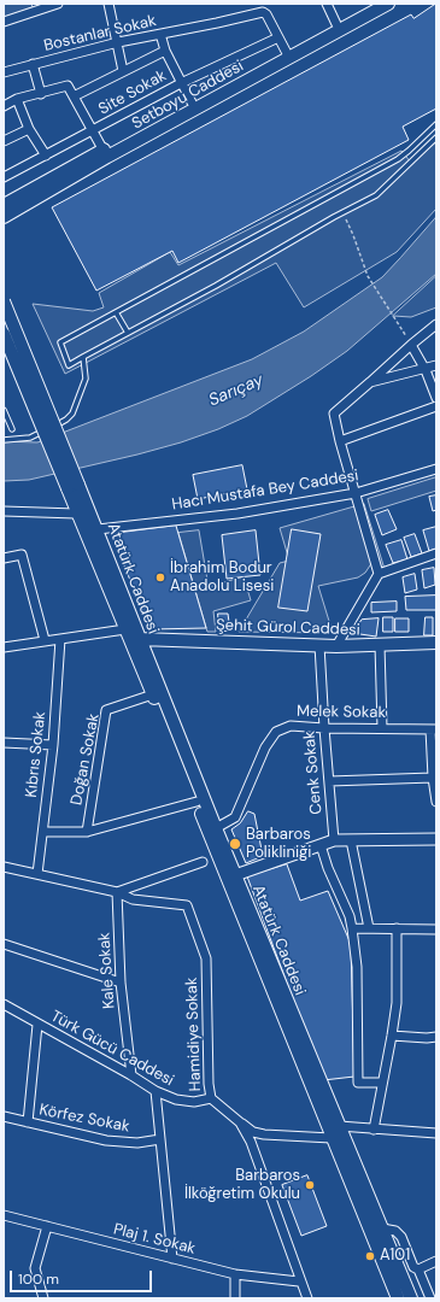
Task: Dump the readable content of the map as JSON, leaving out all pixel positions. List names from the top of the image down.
{
  "streets": {
    "main road": ["Setboyu Caddesi", "Atatürk Caddesi", "Şehit Gürol Caddesi"],
    "street": [
      "Bostanlar Sokak",
      "Site Sokak",
      "Hacı Mustafa Bey Caddesi",
      "Melek Sokak",
      "Kıbrıs Sokak",
      "Doğan Sokak",
      "Cenk Sokak",
      "Kale Sokak",
      "Hamidiye Sokak",
      "Türk Gücü Caddesi",
      "Körfez Sokak",
      "Plaj 1. Sokak"
    ]
  },
  "crossings": [
    ["Bostanlar Sokak", "Site Sokak"],
    ["Bostanlar Sokak", "Setboyu Caddesi"],
    ["Hacı Mustafa Bey Caddesi", "Atatürk Caddesi"],
    ["Atatürk Caddesi", "Şehit Gürol Caddesi"],
    ["Atatürk Caddesi", "Melek Sokak"],
    ["Atatürk Caddesi", "Doğan Sokak"],
    ["Şehit Gürol Caddesi", "Cenk Sokak"],
    ["Melek Sokak", "Cenk Sokak"],
    ["Kale Sokak", "Hamidiye Sokak"],
    ["Kale Sokak", "Türk Gücü Caddesi"],
    ["Hamidiye Sokak", "Türk Gücü Caddesi"],
    ["Hamidiye Sokak", "Plaj 1. Sokak"]
  ],
  "water": ["Sarıçay"],
  "places": [
    "İbrahim Bodur Anadolu Lisesi",
    "Barbaros Polikliniği",
    "Barbaros İlköğretim Okulu",
    "A101"
  ],
  "scale_bar": "100 m"
}
